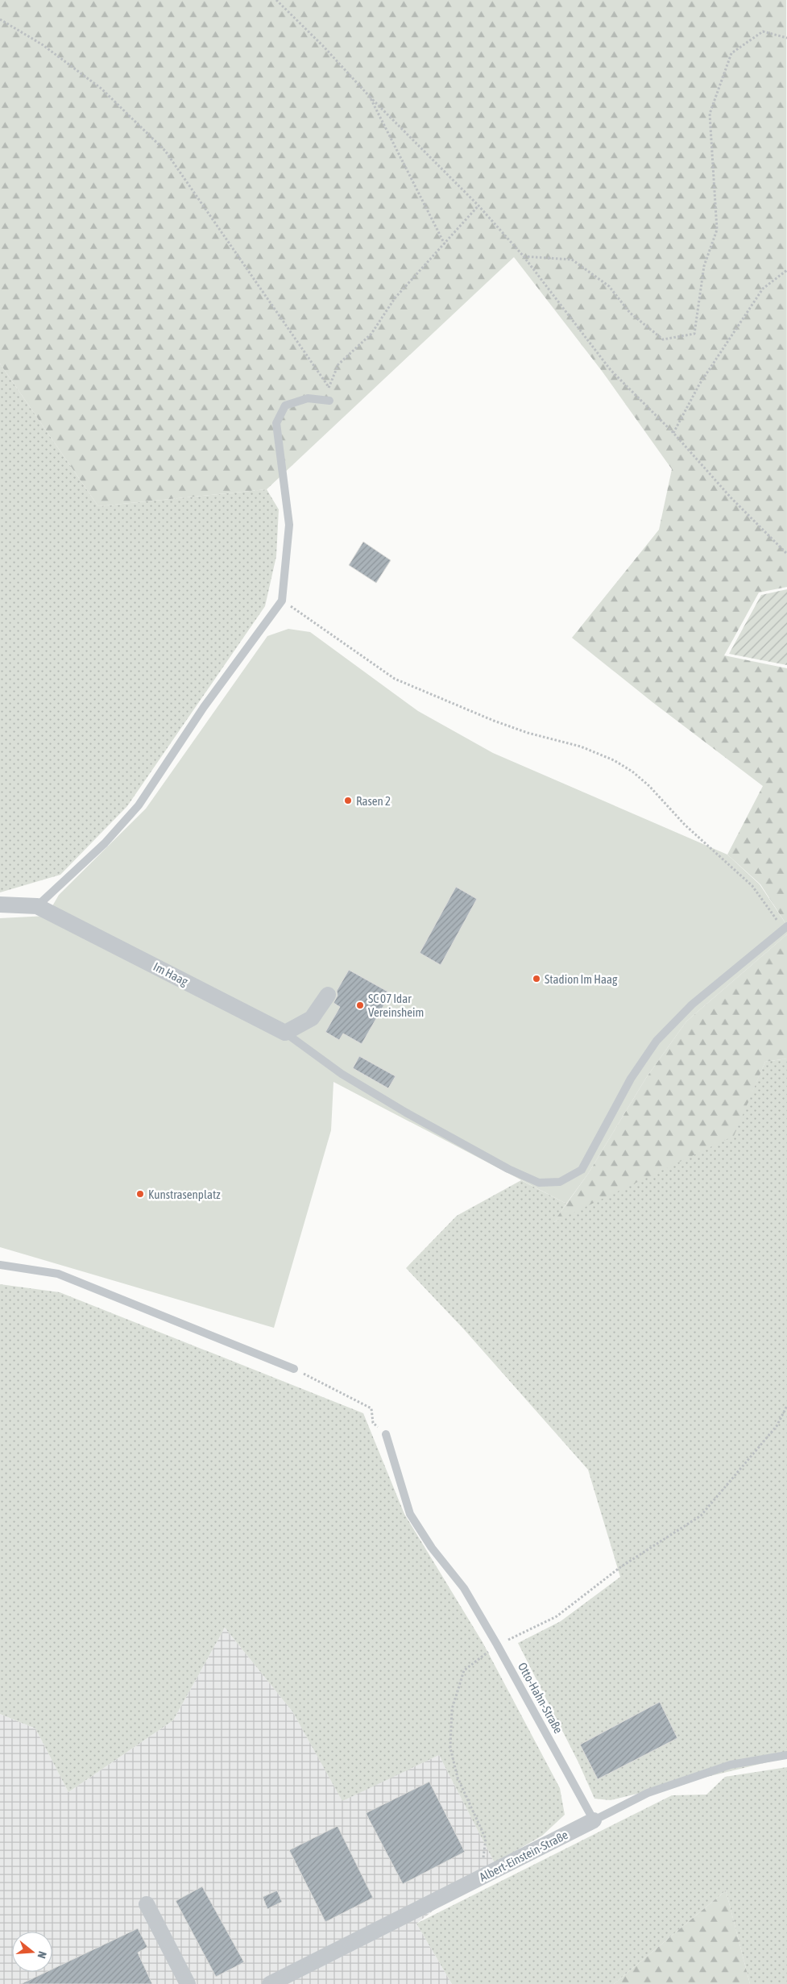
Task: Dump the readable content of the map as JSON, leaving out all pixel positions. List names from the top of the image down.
{
  "streets": {
    "street": ["Im Haag", "Albert-Einstein-Straße"],
    "lane": ["Otto-Hahn-Straße"]
  },
  "crossings": [
    ["Otto-Hahn-Straße", "Albert-Einstein-Straße"]
  ],
  "places": [
    "Rasen 2",
    "Stadion Im Haag",
    "SC 07 Idar Vereinsheim",
    "Kunstrasenplatz"
  ],
  "north": "right"
}
